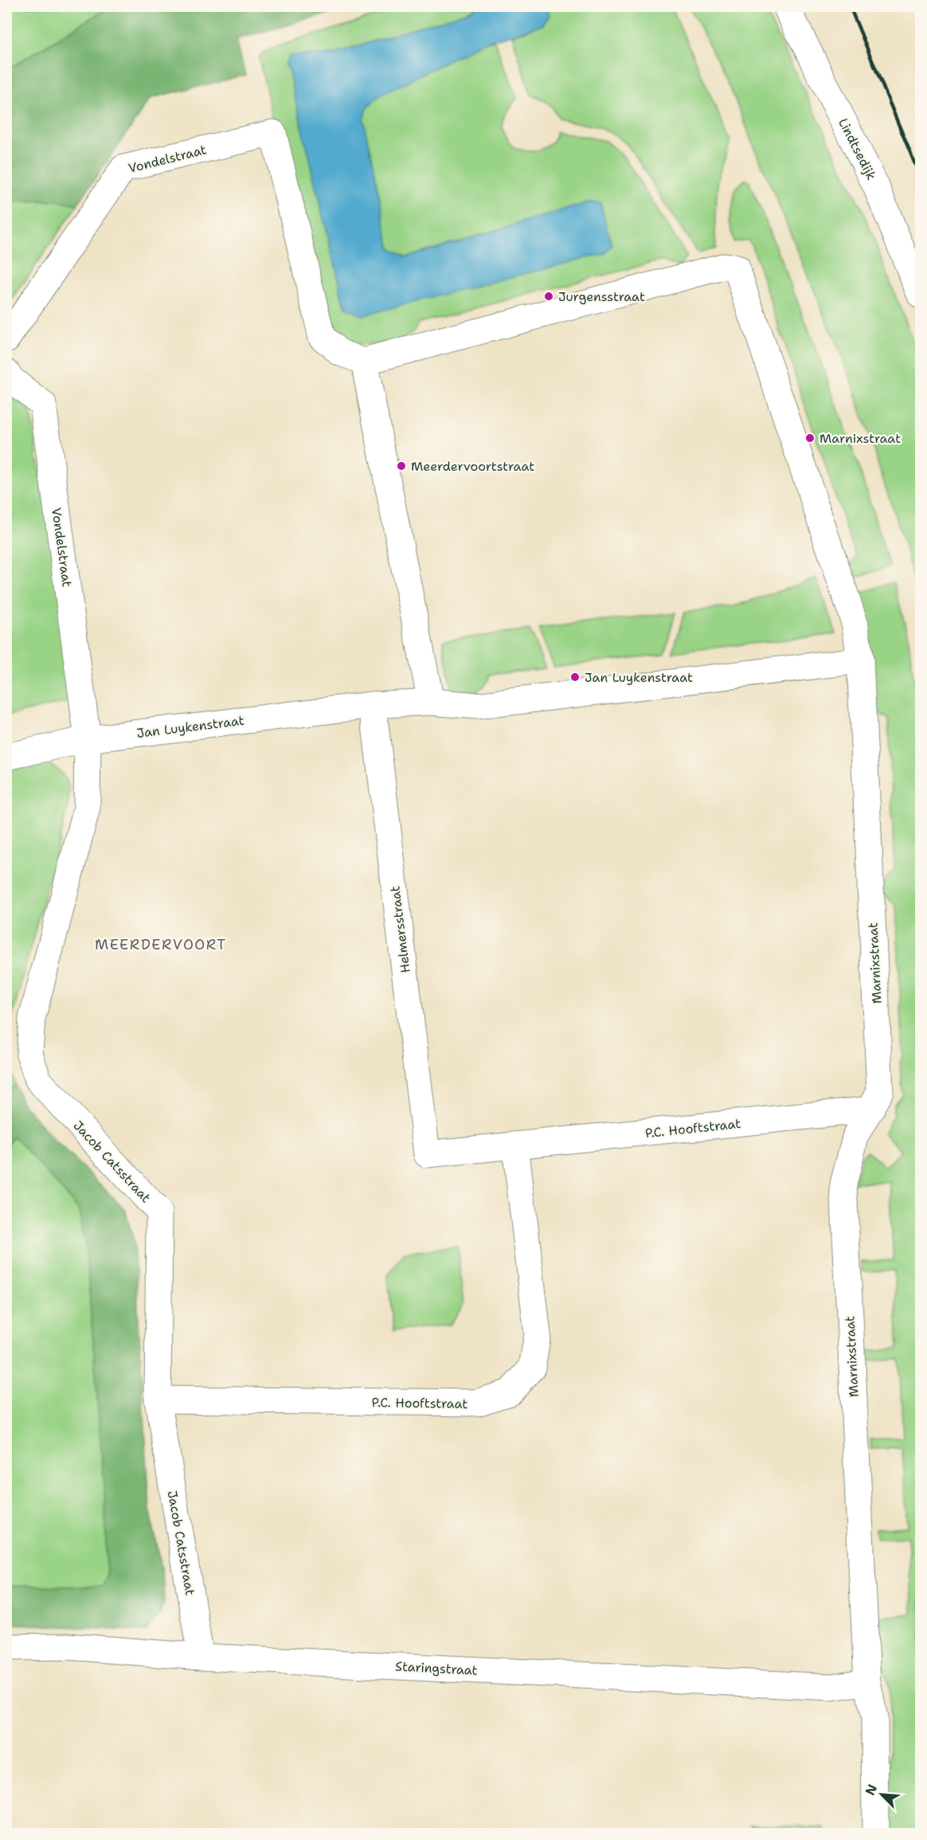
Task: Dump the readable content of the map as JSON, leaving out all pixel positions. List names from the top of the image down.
{
  "streets": {
    "street": [
      "Lindtsedijk",
      "Vondelstraat",
      "Jan Luykenstraat",
      "Helmersstraat",
      "Marnixstraat",
      "P.C. Hooftstraat",
      "Jacob Catsstraat",
      "Staringstraat"
    ]
  },
  "crossings": [
    ["Vondelstraat", "Jan Luykenstraat"],
    ["Vondelstraat", "Marnixstraat"],
    ["Vondelstraat", "Jacob Catsstraat"],
    ["Jan Luykenstraat", "Helmersstraat"],
    ["Jan Luykenstraat", "Marnixstraat"],
    ["Jan Luykenstraat", "Jacob Catsstraat"],
    ["Helmersstraat", "P.C. Hooftstraat"],
    ["Marnixstraat", "P.C. Hooftstraat"],
    ["Marnixstraat", "Staringstraat"],
    ["P.C. Hooftstraat", "Jacob Catsstraat"],
    ["Jacob Catsstraat", "Staringstraat"]
  ],
  "districts": ["MEERDERVOORT"],
  "places": [
    "Jurgensstraat",
    "Marnixstraat",
    "Meerdervoortstraat",
    "Jan Luykenstraat"
  ],
  "north": "top left"
}
